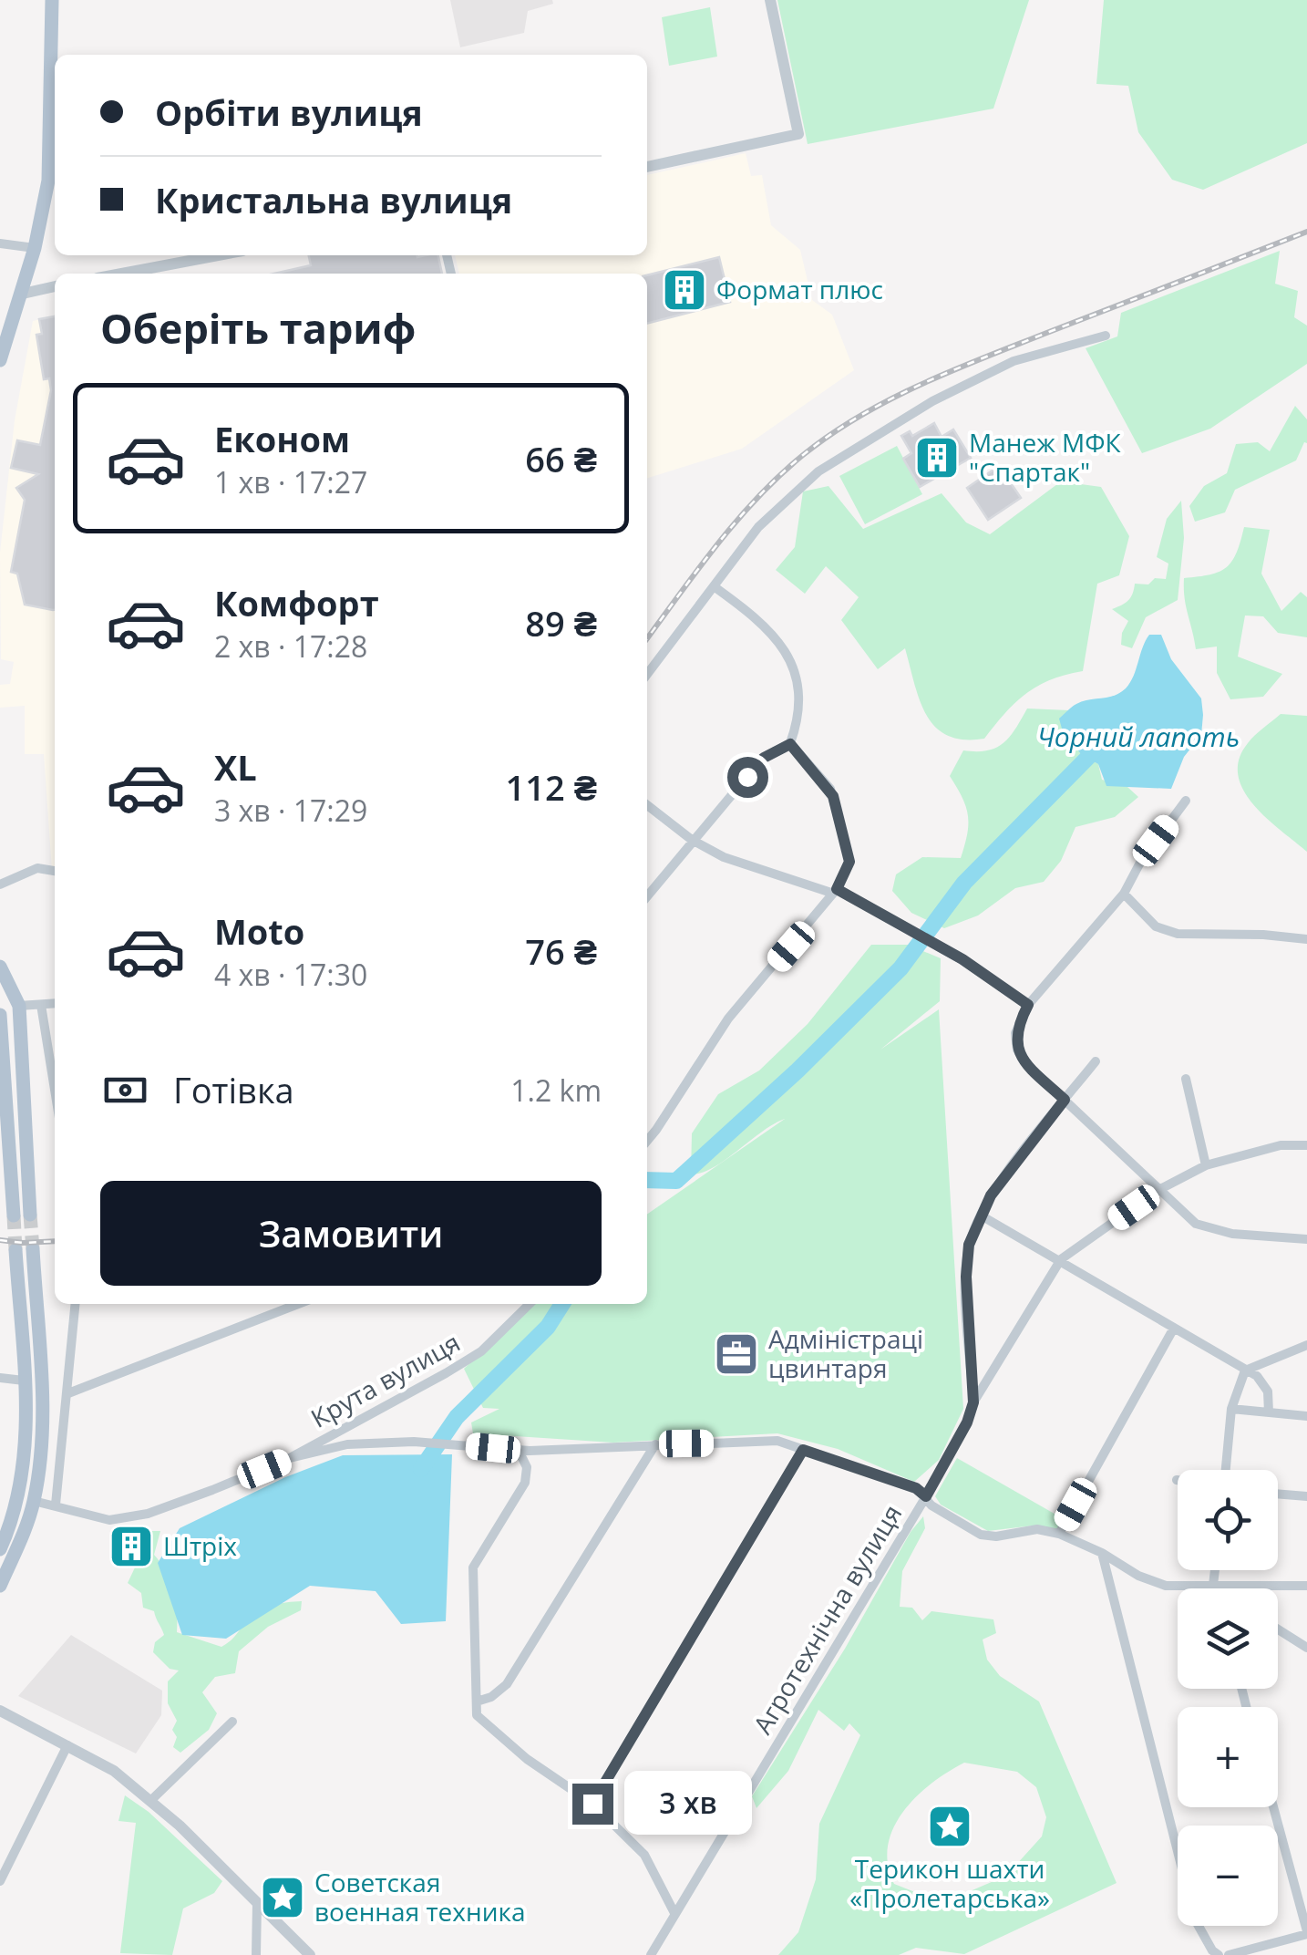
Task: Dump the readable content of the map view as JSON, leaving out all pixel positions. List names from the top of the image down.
{
  "streets": {
    "street": ["Крута вулиця", "Агротехнічна вулиця"]
  },
  "water": ["Чорний лапоть"],
  "places": {
    "building": ["Формат плюс", "Манеж МФК \"Спартак\"", "Штріх"],
    "office": ["Адміністраці цвинтаря"],
    "place": ["Терикон шахти «Пролетарська»", "Советская военная техника"]
  },
  "page": {
    "banner": ["Орбіти вулиця", "Кристальна вулиця"],
    "heading": "Оберіть тариф",
    "list": [
      {
        "name": "Економ",
        "note": "1 хв · 17:27",
        "value": "66 ₴"
      },
      {
        "name": "Комфорт",
        "note": "2 хв · 17:28",
        "value": "89 ₴"
      },
      {
        "name": "XL",
        "note": "3 хв · 17:29",
        "value": "112 ₴"
      },
      {
        "name": "Moto",
        "note": "4 хв · 17:30",
        "value": "76 ₴"
      }
    ],
    "pay": ["Готівка", "1.2 km"],
    "buttons": "Замовити",
    "map_buttons": ["+", "−"],
    "bubble": "3 хв"
  }
}
